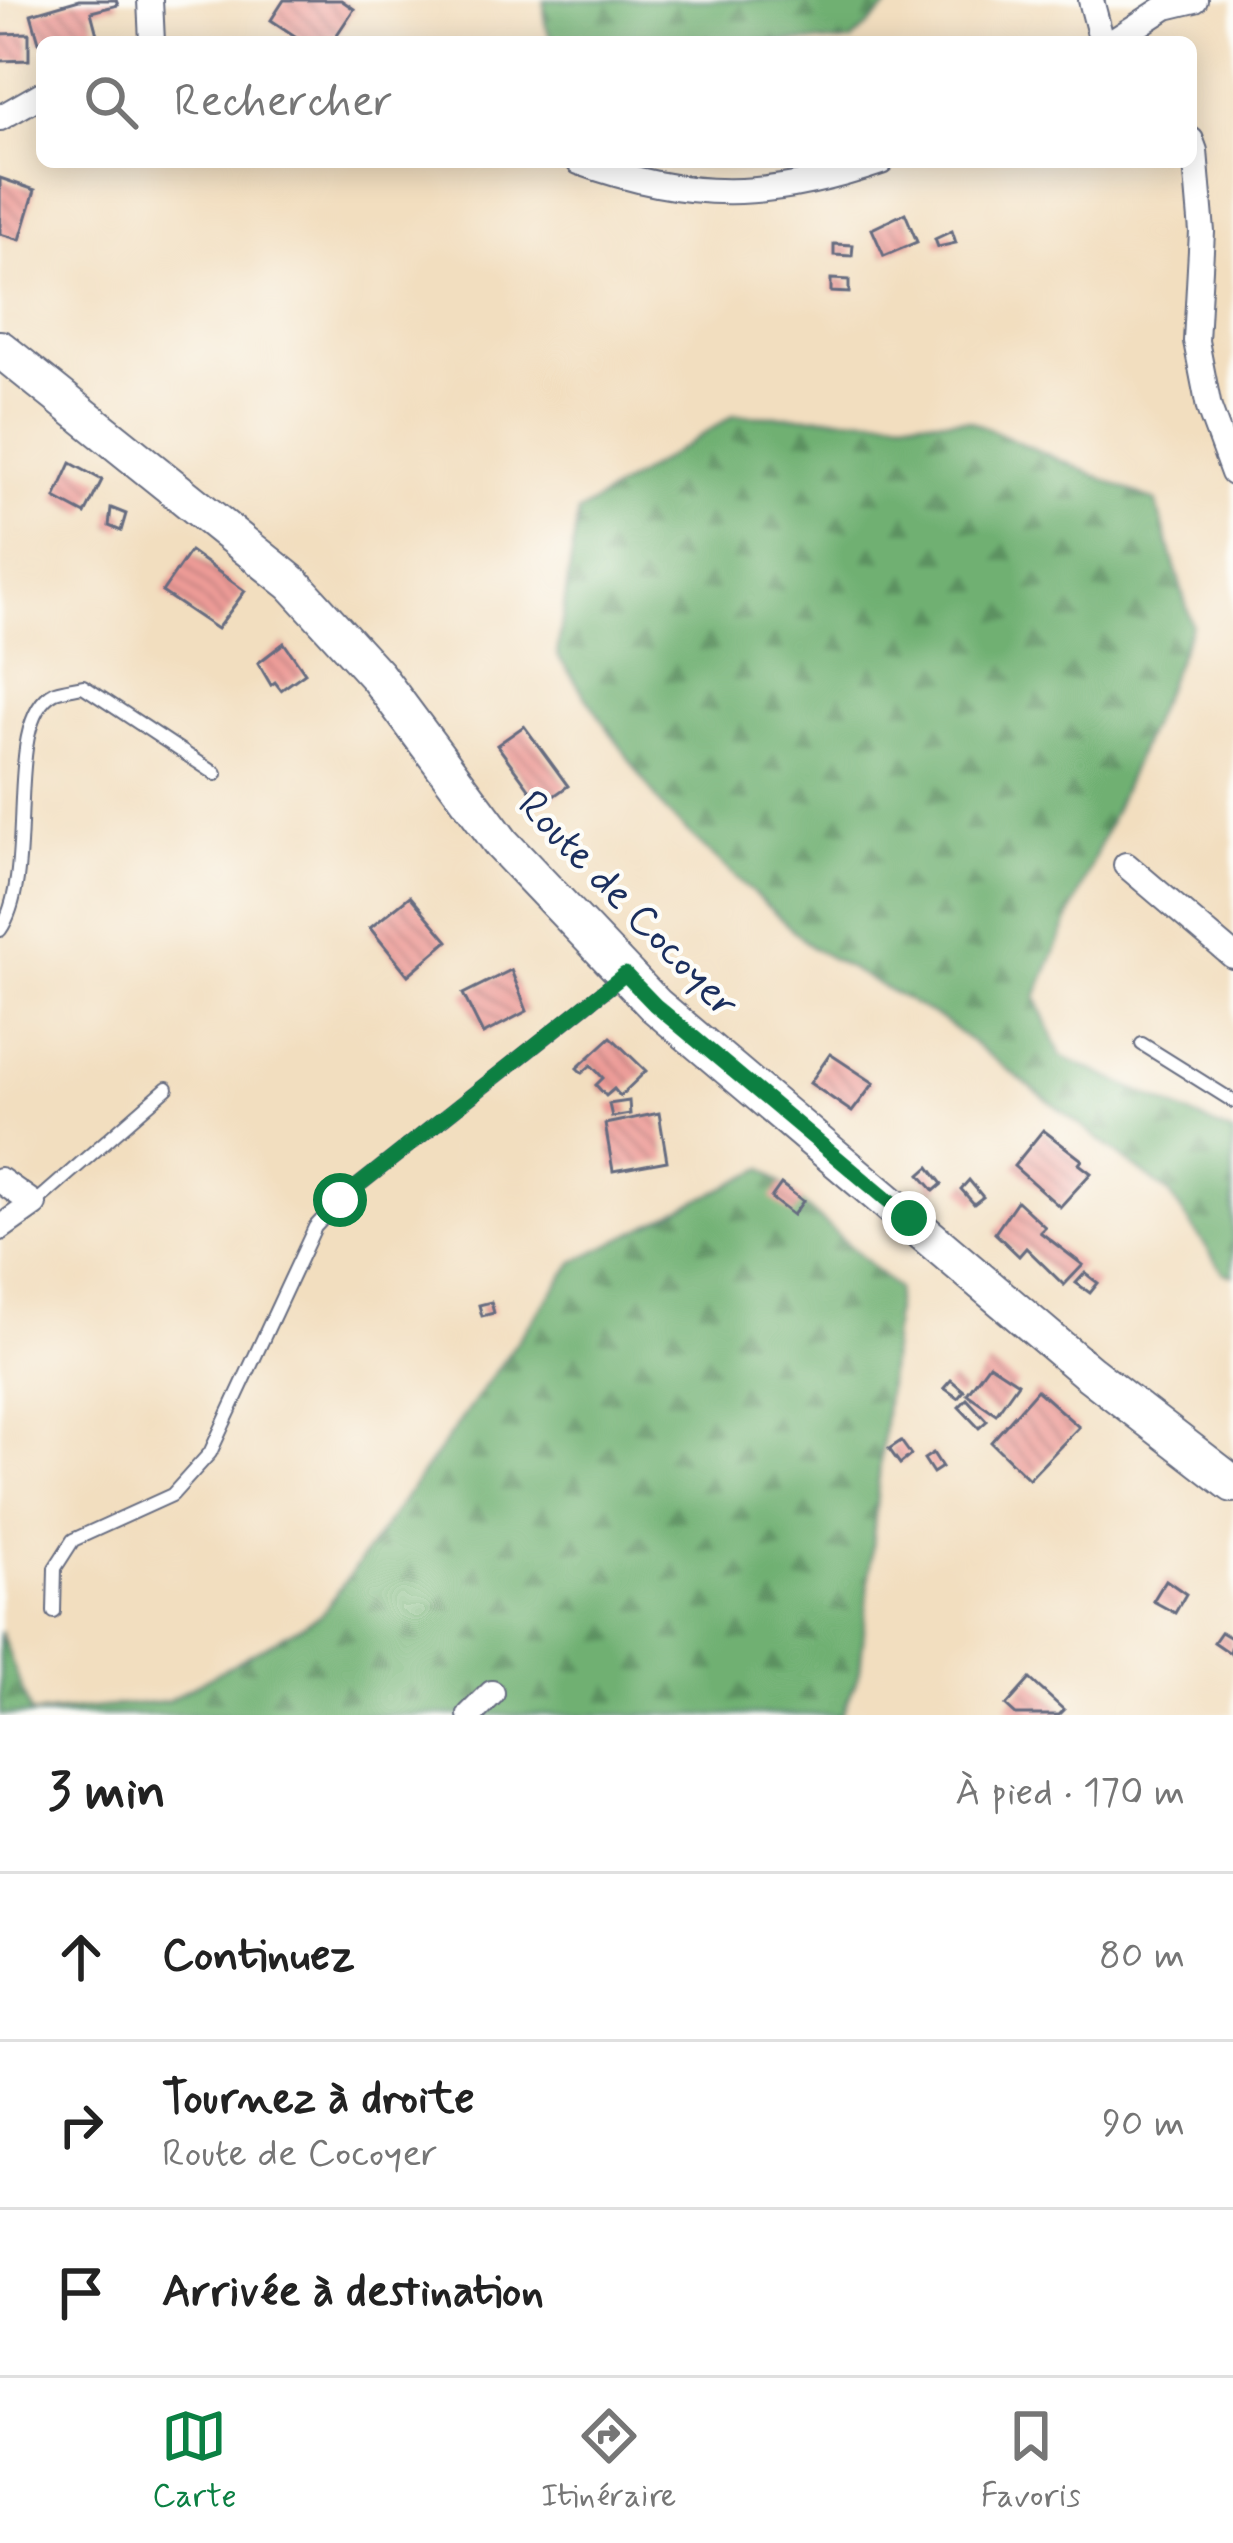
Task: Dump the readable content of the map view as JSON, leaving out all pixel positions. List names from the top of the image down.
{
  "streets": {
    "main road": ["Route de Cocoyer"]
  },
  "page": {
    "search": "Rechercher",
    "heading": ["3 min", "À pied · 170 m"],
    "list": [
      ["Continuez", "80 m"],
      ["Tournez à droite", "Route de Cocoyer", "90 m"],
      "Arrivée à destination"
    ],
    "nav": ["Carte", "Itinéraire", "Favoris"]
  }
}
